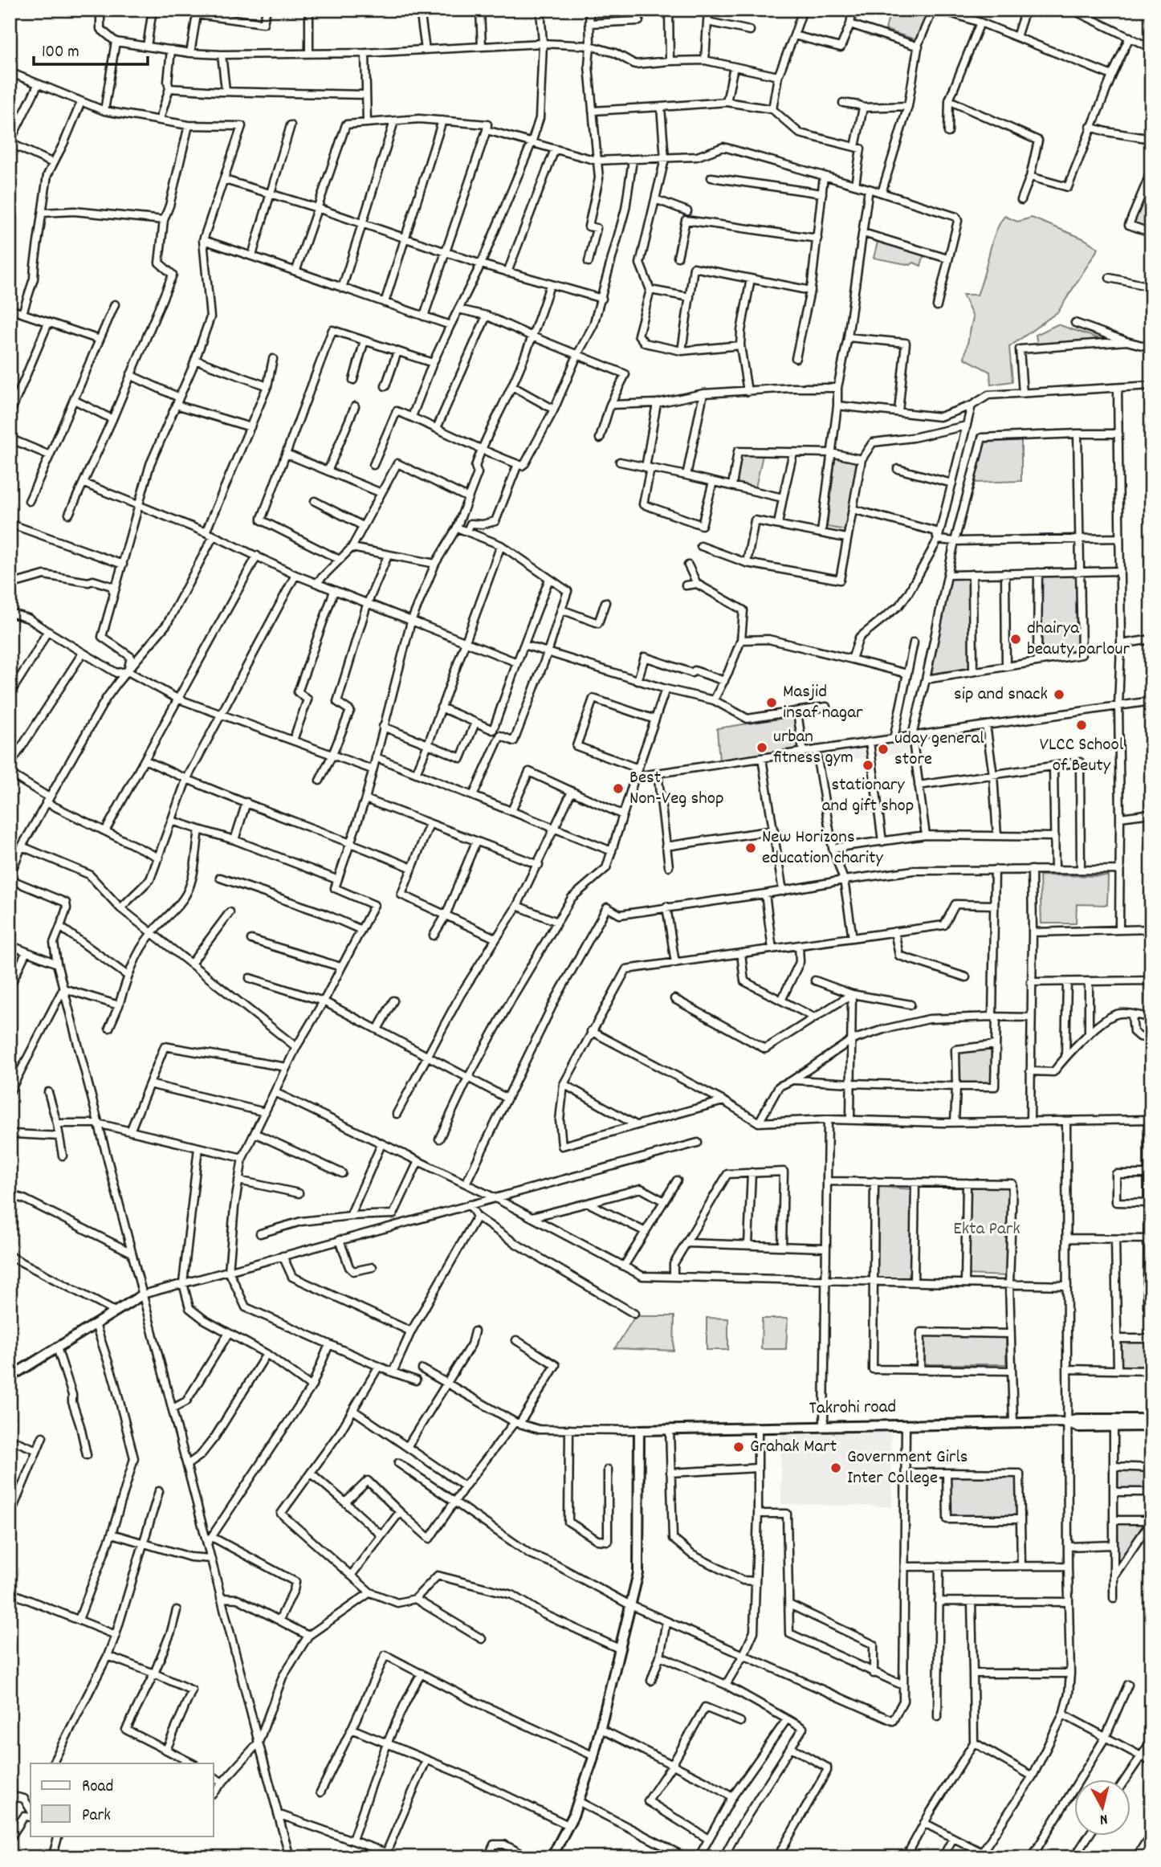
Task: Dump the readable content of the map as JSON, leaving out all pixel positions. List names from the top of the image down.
{
  "streets": {
    "street": ["Takrohi road"]
  },
  "parks": ["Ekta Park"],
  "places": [
    "dhairya beauty parlour",
    "sip and snack",
    "Masjid insaf nagar",
    "VLCC School of Beuty",
    "urban fitness gym",
    "uday general store",
    "stationary and gift shop",
    "Best Non-Veg shop",
    "New Horizons education charity",
    "Grahak Mart",
    "Government Girls Inter College"
  ],
  "legend": ["Road", "Park"],
  "scale_bar": "100 m",
  "north": "bottom"
}
